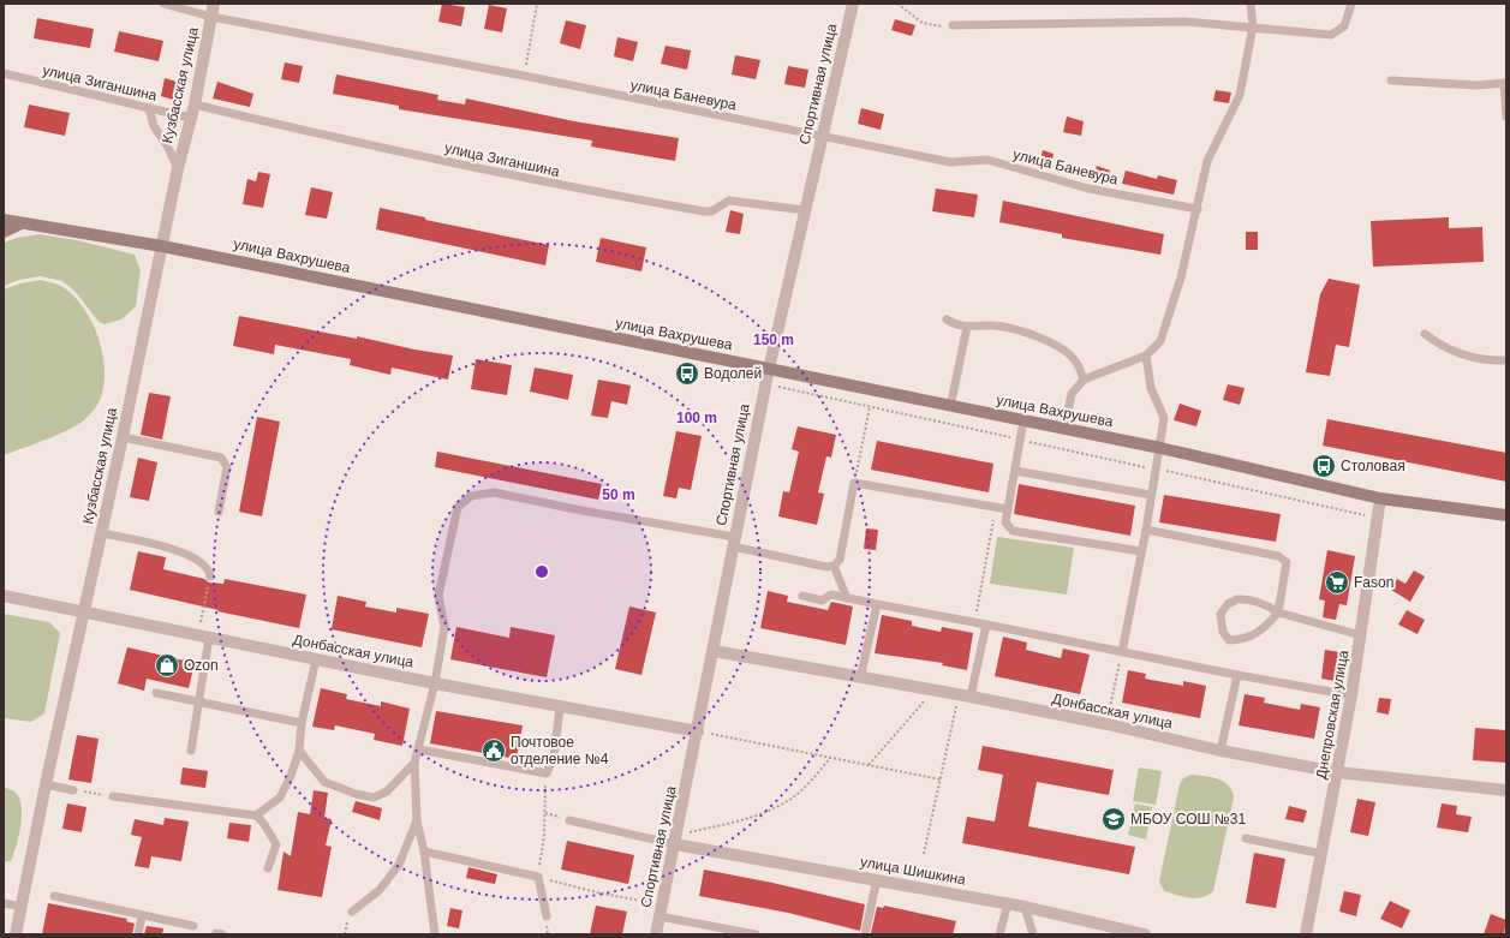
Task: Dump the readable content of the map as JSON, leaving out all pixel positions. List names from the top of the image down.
{
  "streets": {
    "main road": ["улица Вахрушева"],
    "street": [
      "Спортивная улица",
      "Кузбасская улица",
      "Донбасская улица",
      "Днепровская улица",
      "улица Шишкина"
    ],
    "lane": ["улица Зиганшина", "улица Баневура"]
  },
  "crossings": [
    ["улица Зиганшина", "Спортивная улица"],
    ["улица Зиганшина", "Кузбасская улица"],
    ["Спортивная улица", "улица Баневура"],
    ["Спортивная улица", "улица Вахрушева"],
    ["Спортивная улица", "Донбасская улица"],
    ["Спортивная улица", "улица Шишкина"],
    ["Кузбасская улица", "улица Баневура"],
    ["Кузбасская улица", "улица Вахрушева"],
    ["Кузбасская улица", "Донбасская улица"],
    ["улица Вахрушева", "Днепровская улица"],
    ["Донбасская улица", "Днепровская улица"]
  ],
  "places": {
    "bus stop": ["Водолей", "Столовая"],
    "supermarket": ["Fason"],
    "shop": ["Ozon"],
    "public building": ["Почтовое отделение №4"],
    "school or university": ["МБОУ СОШ №31"]
  },
  "rings": ["150 m", "100 m", "50 m"]
}
